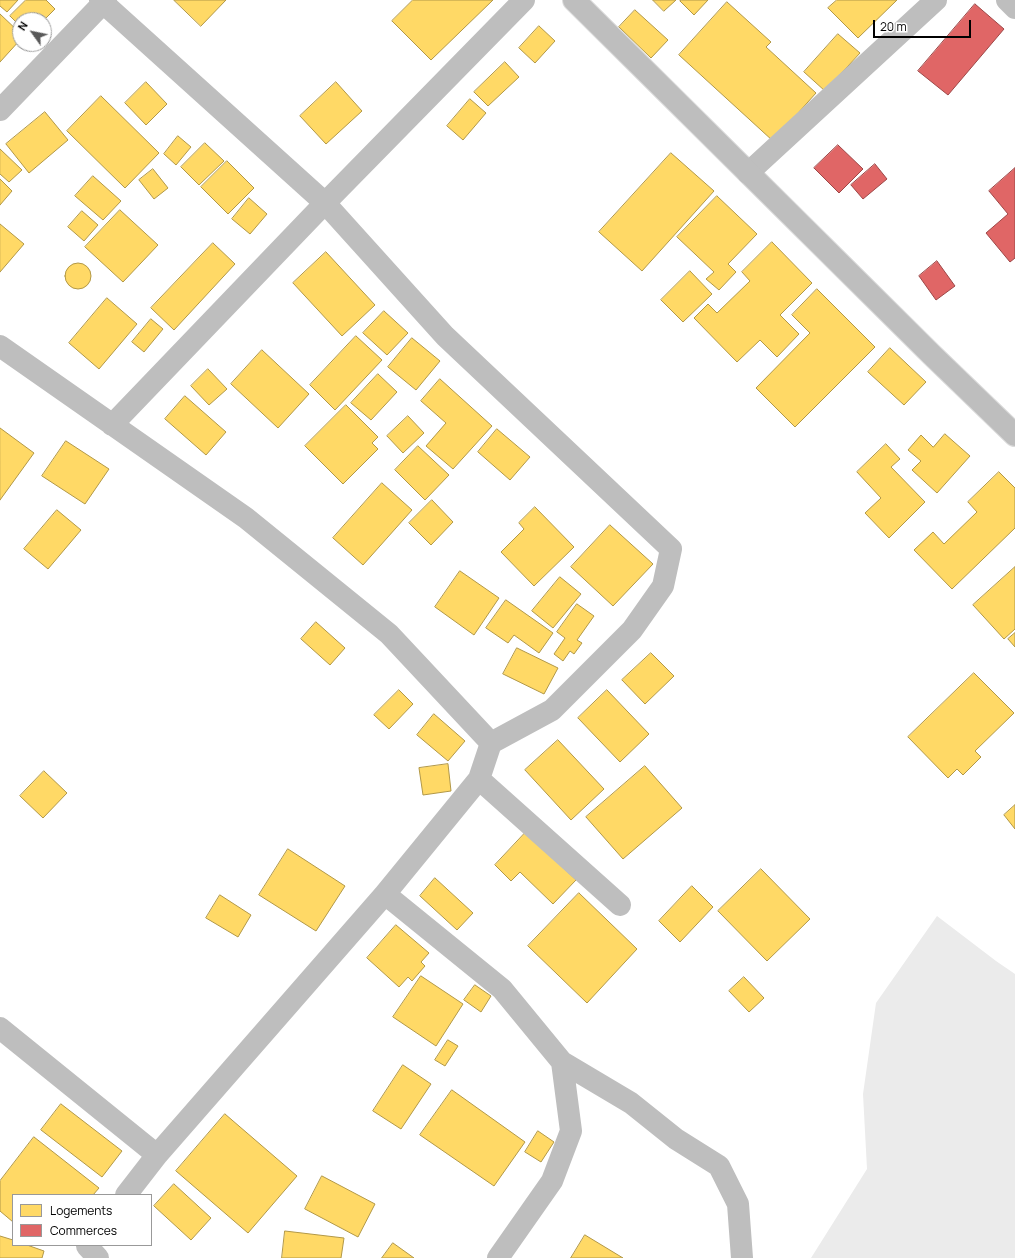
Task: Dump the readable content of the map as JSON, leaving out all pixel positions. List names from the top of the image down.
{
  "legend": ["Logements", "Commerces"],
  "scale_bar": "20 m",
  "north": "top left"
}
